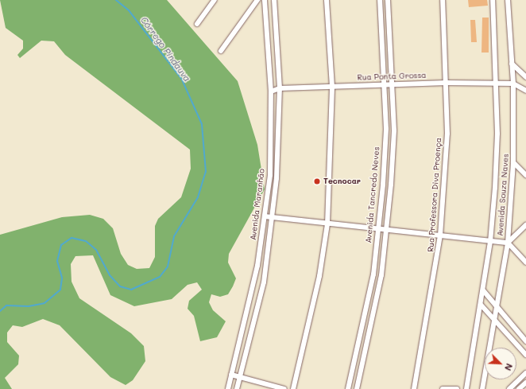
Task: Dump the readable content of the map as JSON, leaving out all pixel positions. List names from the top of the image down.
{
  "streets": {
    "street": [
      "Rua Ponta Grossa",
      "Avenida Tancredo Neves",
      "Rua Professora Diva Proença",
      "Avenida Souza Naves",
      "Avenida Maranhão"
    ]
  },
  "crossings": [
    ["Rua Ponta Grossa", "Avenida Tancredo Neves"],
    ["Rua Ponta Grossa", "Rua Professora Diva Proença"],
    ["Rua Ponta Grossa", "Avenida Souza Naves"],
    ["Rua Ponta Grossa", "Avenida Maranhão"]
  ],
  "water": ["Córrego Pindauva"],
  "places": ["Tecnocar"],
  "north": "bottom right"
}
